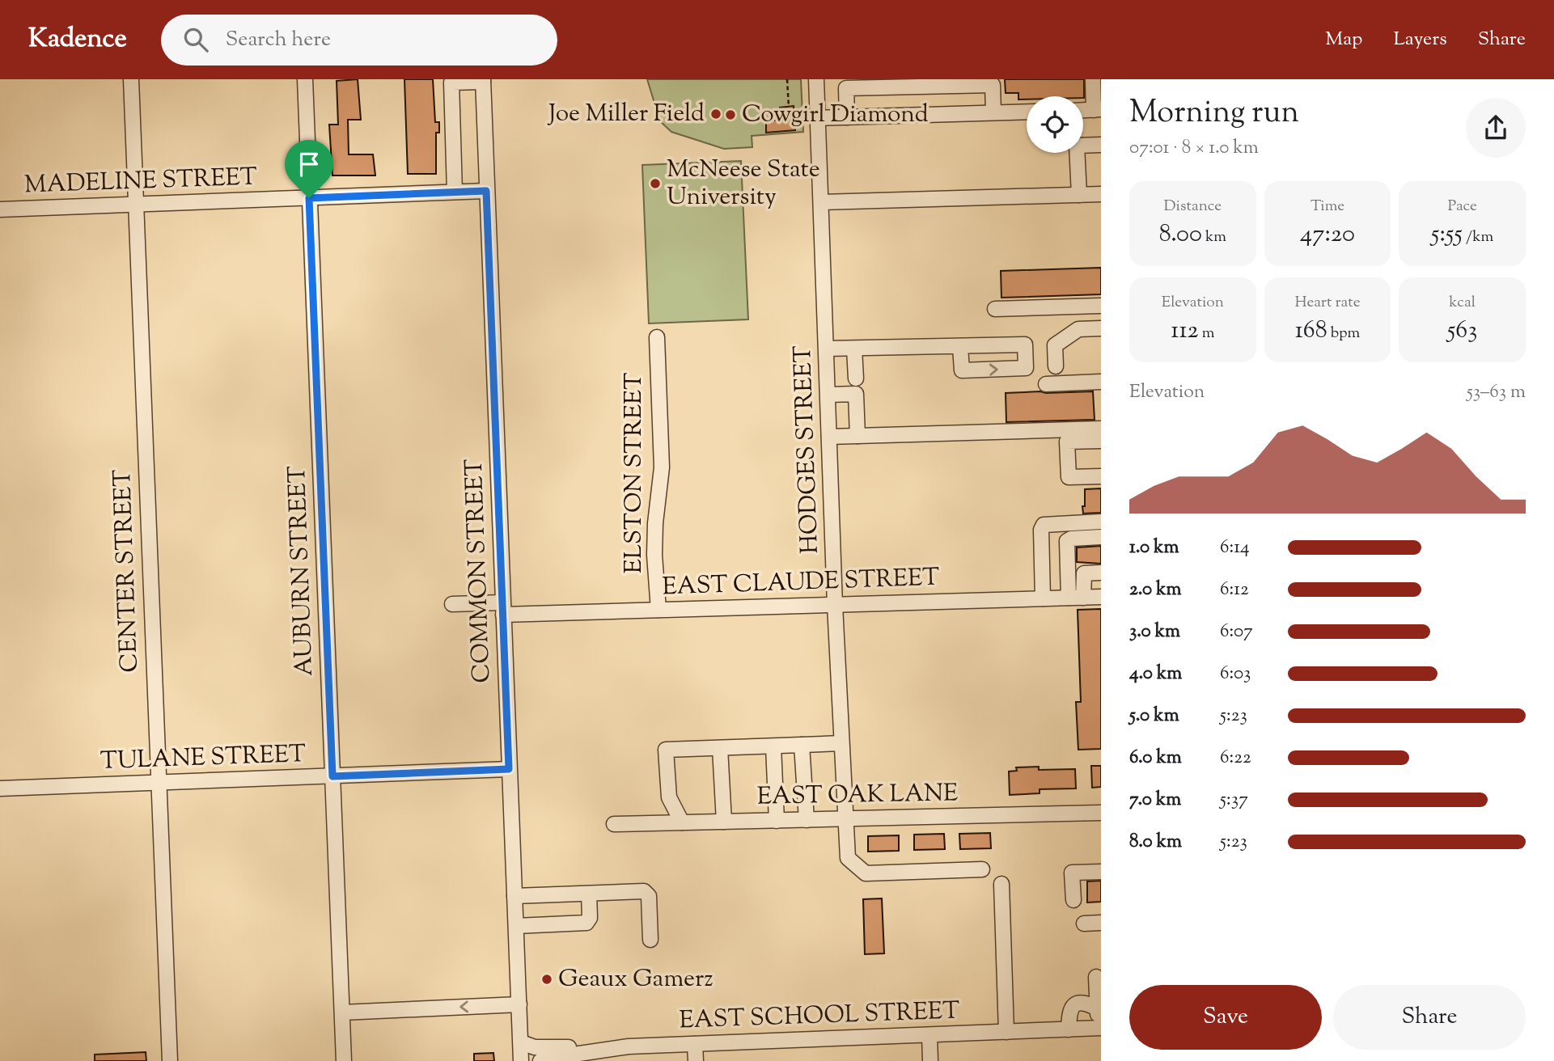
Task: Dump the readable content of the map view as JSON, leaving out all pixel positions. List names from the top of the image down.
{
  "streets": {
    "street": [
      "MADELINE STREET",
      "HODGES STREET",
      "ELSTON STREET",
      "CENTER STREET",
      "AUBURN STREET",
      "COMMON STREET",
      "EAST CLAUDE STREET",
      "TULANE STREET",
      "EAST OAK LANE",
      "EAST SCHOOL STREET"
    ]
  },
  "crossings": [
    ["MADELINE STREET", "CENTER STREET"],
    ["MADELINE STREET", "AUBURN STREET"],
    ["MADELINE STREET", "COMMON STREET"],
    ["HODGES STREET", "EAST CLAUDE STREET"],
    ["HODGES STREET", "EAST OAK LANE"],
    ["ELSTON STREET", "EAST CLAUDE STREET"],
    ["CENTER STREET", "TULANE STREET"],
    ["AUBURN STREET", "TULANE STREET"],
    ["COMMON STREET", "EAST CLAUDE STREET"],
    ["COMMON STREET", "TULANE STREET"]
  ],
  "places": [
    "Joe Miller Field",
    "Cowgirl Diamond",
    "McNeese State University",
    "Geaux Gamerz"
  ],
  "page": {
    "header": "Kadence",
    "search": "Search here",
    "nav": ["Map", "Layers", "Share"],
    "heading": ["Morning run", "07:01 · 8 × 1.0 km"],
    "stats": [
      ["Distance", "8.00 km"],
      ["Time", "47:20"],
      ["Pace", "5:55 /km"],
      ["Elevation", "112 m"],
      ["Heart rate", "168 bpm"],
      ["kcal", "563"]
    ],
    "chart": ["Elevation", "53–63 m"],
    "list": [
      {
        "name": "1.0 km",
        "note": "6:14"
      },
      {
        "name": "2.0 km",
        "note": "6:12"
      },
      {
        "name": "3.0 km",
        "note": "6:07"
      },
      {
        "name": "4.0 km",
        "note": "6:03"
      },
      {
        "name": "5.0 km",
        "note": "5:23"
      },
      {
        "name": "6.0 km",
        "note": "6:22"
      },
      {
        "name": "7.0 km",
        "note": "5:37"
      },
      {
        "name": "8.0 km",
        "note": "5:23"
      }
    ],
    "buttons": ["Save", "Share"]
  }
}
